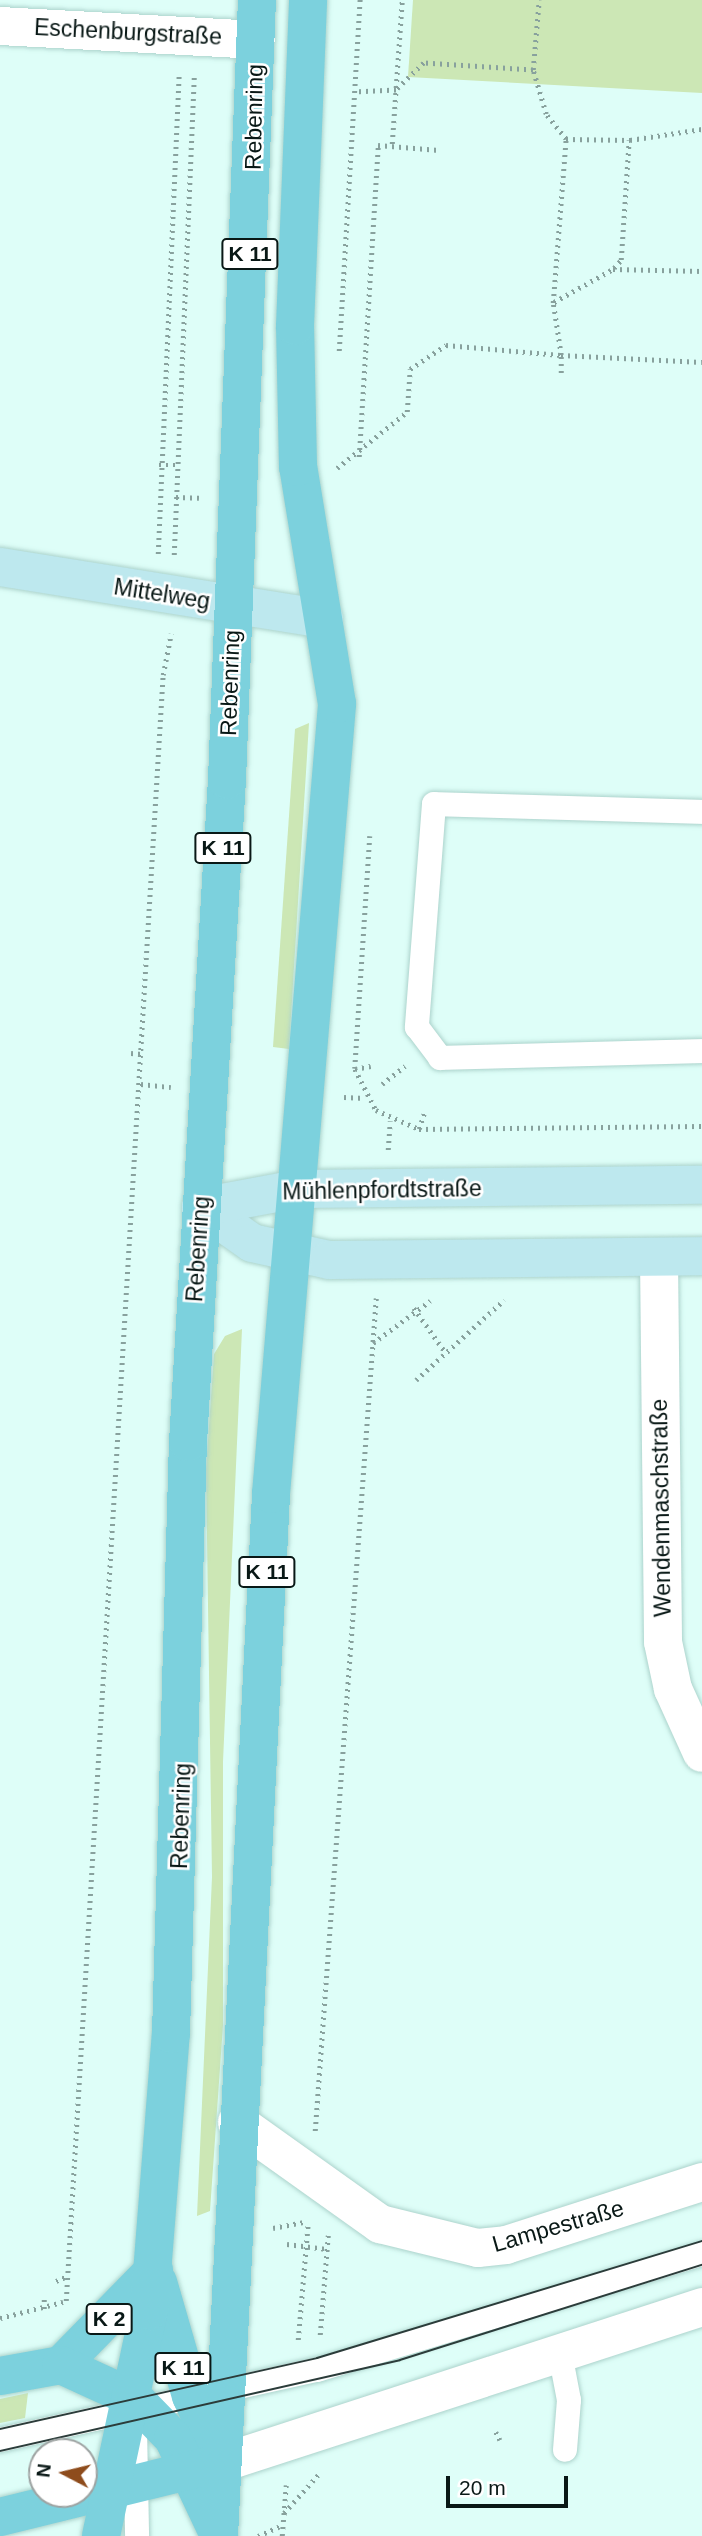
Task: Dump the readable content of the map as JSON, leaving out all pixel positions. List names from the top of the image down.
{
  "streets": {
    "main road": [
      "Rebenring",
      "K 11",
      "Mittelweg",
      "Mühlenpfordtstraße",
      "K 2"
    ],
    "street": ["Eschenburgstraße", "Wendenmaschstraße", "Lampestraße"]
  },
  "crossings": [
    ["Eschenburgstraße", "Rebenring"],
    ["Rebenring", "K 11"],
    ["Rebenring", "Mittelweg"],
    ["Rebenring", "Mühlenpfordtstraße"],
    ["Rebenring", "Lampestraße"],
    ["Rebenring", "K 2"],
    ["K 11", "K 2"]
  ],
  "scale_bar": "20 m",
  "north": "left"
}
